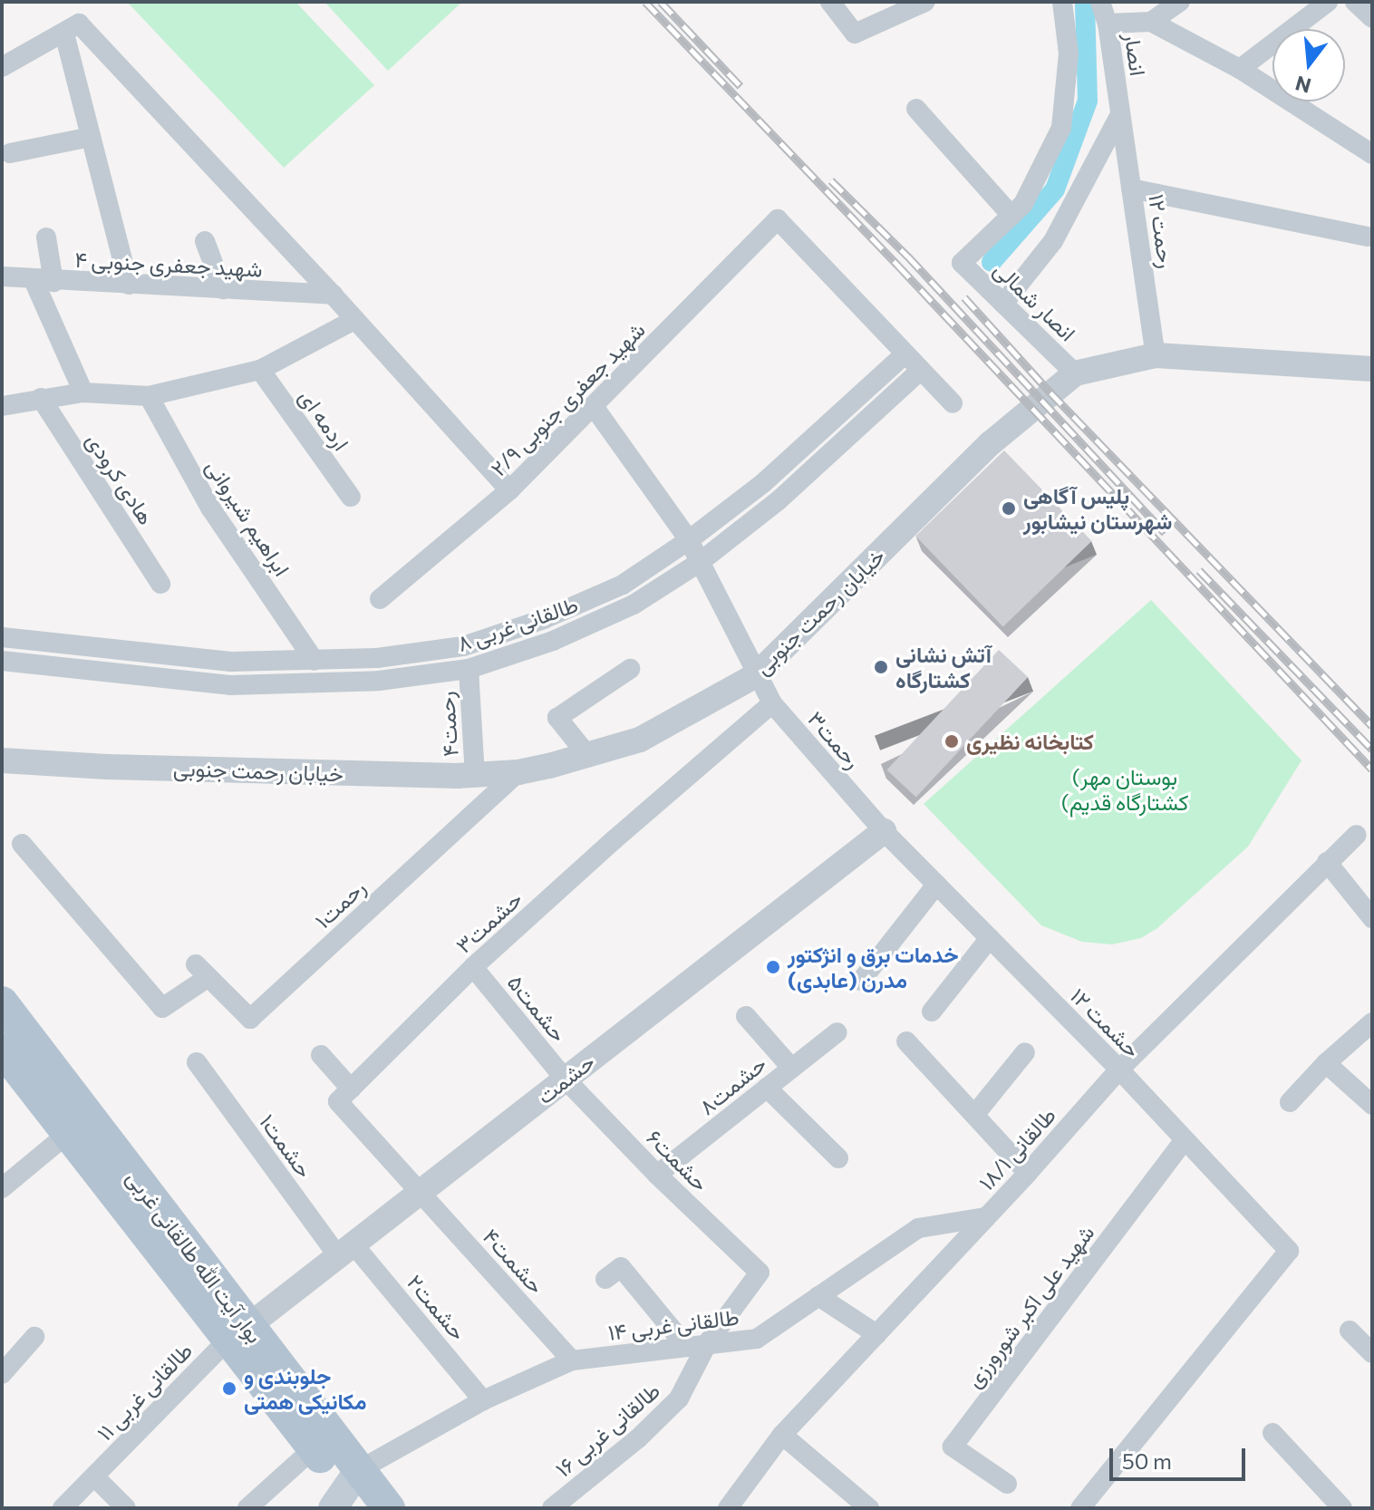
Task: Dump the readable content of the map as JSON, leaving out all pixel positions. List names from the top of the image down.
{
  "streets": {
    "main road": ["بوار آیت الله طالقانی غربی"],
    "street": [
      "انصار",
      "رحمت ۱۲",
      "شهید جعفری جنوبی ۴",
      "انصار شمالی",
      "شهید جعفری جنوبی ۲/۹",
      "اردمه ای",
      "هادی کرودی",
      "ابراهیم شیروانی",
      "خیابان رحمت جنوبی",
      "طالقانی غربی ۸",
      "رحمت۴",
      "رحمت۳",
      "رحمت۱",
      "حشمت۳",
      "حشمت۵",
      "حشمت ۱۲",
      "حشمت",
      "حشمت۸",
      "حشمت۱",
      "طالقانی ۱۸/۱",
      "حشمت۶",
      "حشمت۴",
      "شهید علی اکبر شورورزی",
      "حشمت۲",
      "طالقانی غربی ۱۴",
      "طالقانی غربی ۱۱",
      "طالقانی غربی ۱۶"
    ]
  },
  "crossings": [
    ["انصار", "رحمت ۱۲"],
    ["رحمت ۱۲", "خیابان رحمت جنوبی"],
    ["انصار شمالی", "خیابان رحمت جنوبی"],
    ["شهید جعفری جنوبی ۲/۹", "طالقانی غربی ۸"],
    ["شهید جعفری جنوبی ۲/۹", "رحمت۳"],
    ["ابراهیم شیروانی", "طالقانی غربی ۸"],
    ["خیابان رحمت جنوبی", "رحمت۴"],
    ["خیابان رحمت جنوبی", "رحمت۳"],
    ["خیابان رحمت جنوبی", "رحمت۱"],
    ["طالقانی غربی ۸", "رحمت۴"],
    ["طالقانی غربی ۸", "رحمت۳"],
    ["رحمت۳", "حشمت۳"],
    ["رحمت۳", "حشمت ۱۲"],
    ["رحمت۳", "حشمت"],
    ["حشمت۳", "حشمت۵"],
    ["حشمت۵", "حشمت"],
    ["حشمت۵", "حشمت۶"],
    ["حشمت ۱۲", "حشمت"],
    ["حشمت ۱۲", "طالقانی ۱۸/۱"],
    ["حشمت ۱۲", "شهید علی اکبر شورورزی"],
    ["حشمت", "حشمت۱"],
    ["حشمت", "حشمت۶"],
    ["حشمت", "بوار آیت الله طالقانی غربی"],
    ["حشمت", "حشمت۴"],
    ["حشمت", "حشمت۲"],
    ["حشمت", "طالقانی غربی ۱۱"],
    ["حشمت۸", "حشمت۶"],
    ["حشمت۱", "حشمت۲"],
    ["طالقانی ۱۸/۱", "طالقانی غربی ۱۴"],
    ["حشمت۶", "طالقانی غربی ۱۶"],
    ["بوار آیت الله طالقانی غربی", "طالقانی غربی ۱۴"],
    ["بوار آیت الله طالقانی غربی", "طالقانی غربی ۱۱"],
    ["حشمت۴", "طالقانی غربی ۱۴"],
    ["حشمت۲", "طالقانی غربی ۱۴"],
    ["طالقانی غربی ۱۴", "طالقانی غربی ۱۶"]
  ],
  "parks": ["(بوستان مهر (کشتارگاه قدیم"],
  "places": [
    "پلیس آگاهی شهرستان نیشابور",
    "آتش نشانی کشتارگاه",
    "کتابخانه نظیری",
    "خدمات برق و انژکتور مدرن (عابدی)",
    "جلوبندی و مکانیکی همتی"
  ],
  "scale_bar": "50 m",
  "north": "bottom"
}
